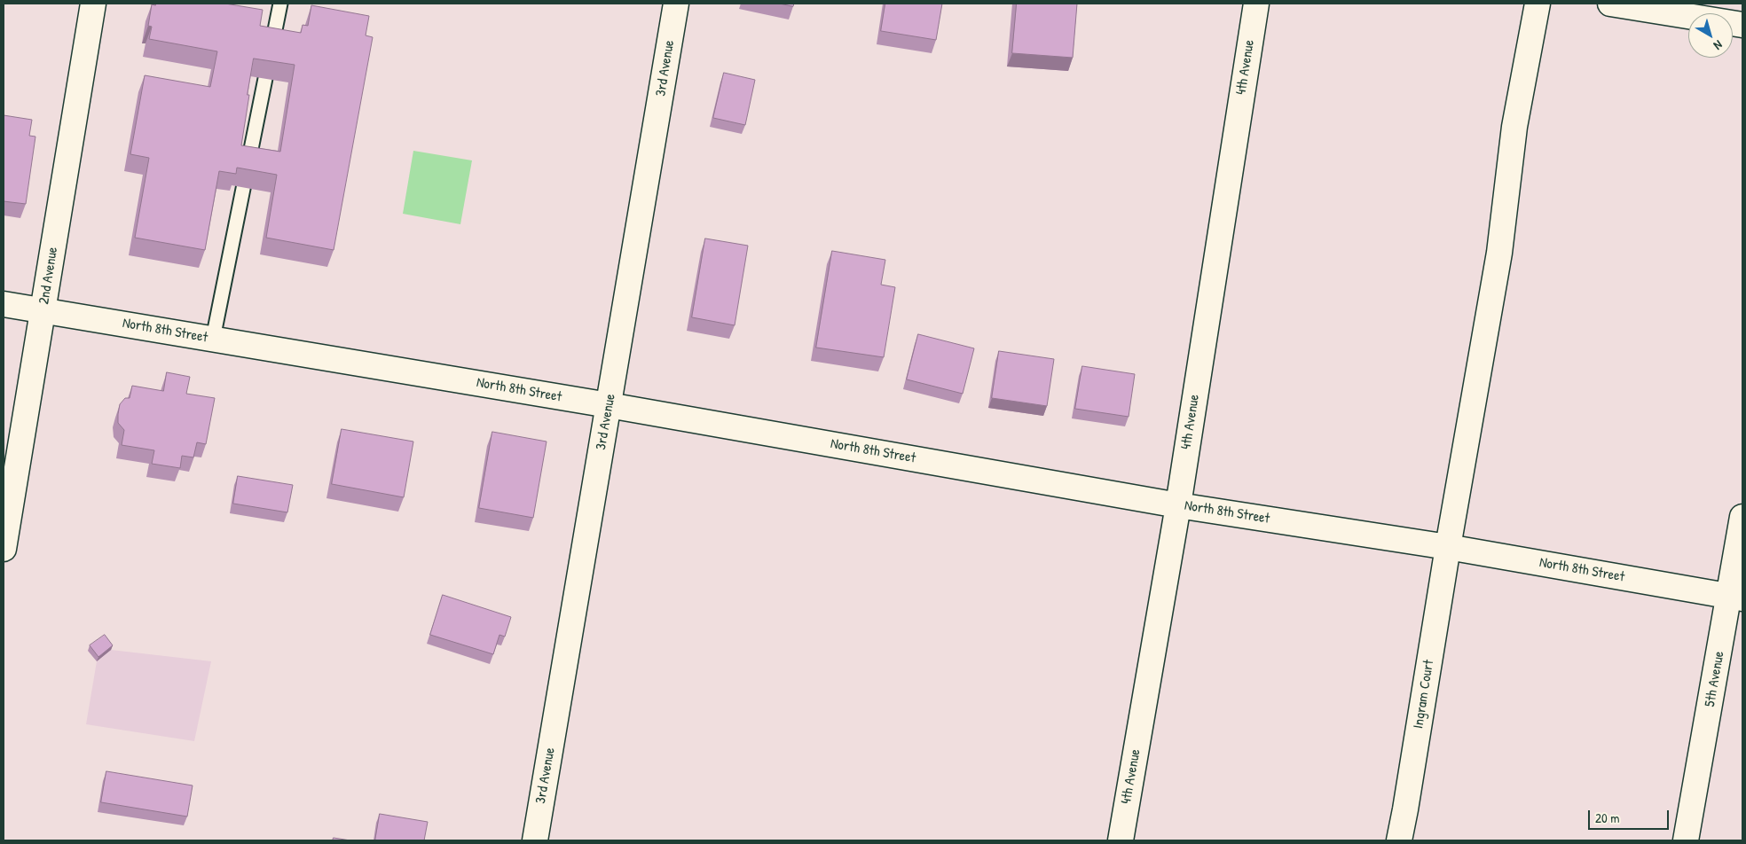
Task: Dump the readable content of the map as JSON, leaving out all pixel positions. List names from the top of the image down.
{
  "streets": {
    "street": [
      "4th Avenue",
      "3rd Avenue",
      "2nd Avenue",
      "North 8th Street",
      "5th Avenue",
      "Ingram Court"
    ]
  },
  "crossings": [
    ["4th Avenue", "North 8th Street"],
    ["3rd Avenue", "North 8th Street"],
    ["2nd Avenue", "North 8th Street"],
    ["North 8th Street", "5th Avenue"],
    ["North 8th Street", "Ingram Court"]
  ],
  "scale_bar": "20 m",
  "north": "bottom right"
}
